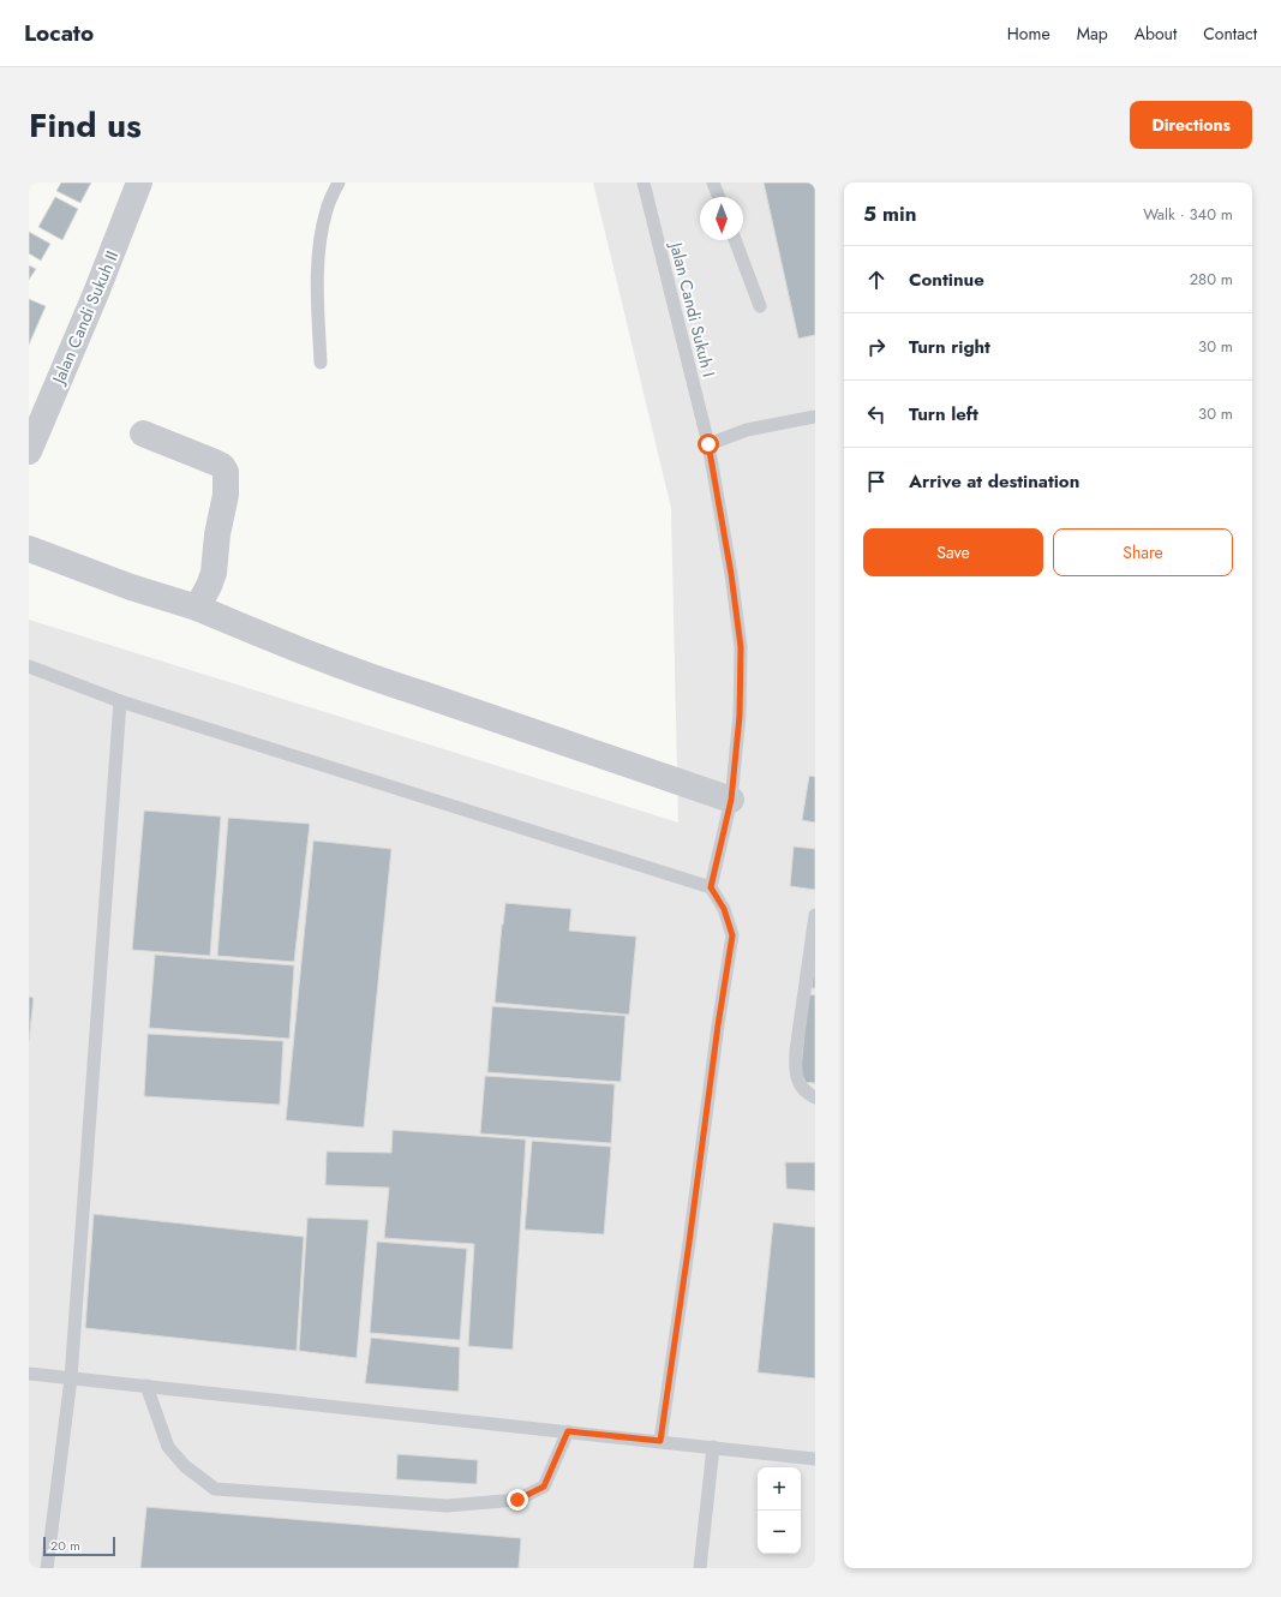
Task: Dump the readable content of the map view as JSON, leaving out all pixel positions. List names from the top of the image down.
{
  "streets": {
    "street": ["Jalan Candi Sukuh II"],
    "lane": ["Jalan Candi Sukuh I"]
  },
  "scale_bar": "20 m",
  "north": "bottom",
  "page": {
    "header": "Locato",
    "nav": [
      "Home",
      "Map",
      "About",
      "Contact"
    ],
    "title": "Find us",
    "buttons": [
      "Directions",
      ["Save", "Share"]
    ],
    "heading": ["5 min", "Walk · 340 m"],
    "list": [
      ["Continue", "280 m"],
      ["Turn right", "30 m"],
      ["Turn left", "30 m"],
      "Arrive at destination"
    ],
    "map_buttons": ["+", "−"],
    "scale": "20 m"
  }
}
